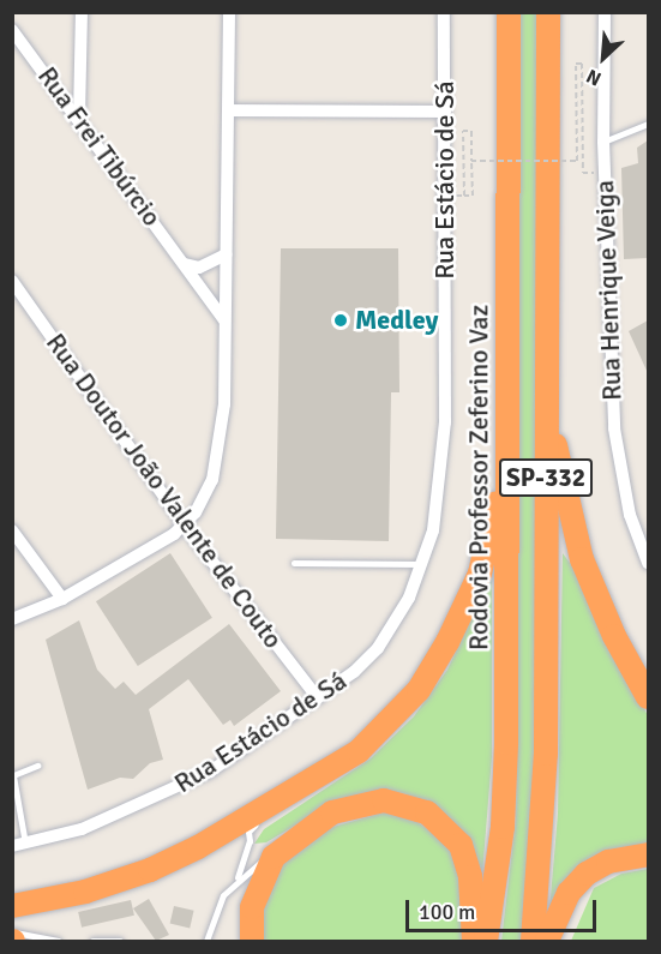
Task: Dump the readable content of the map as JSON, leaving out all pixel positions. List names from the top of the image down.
{
  "streets": {
    "highway": ["Rodovia Professor Zeferino Vaz", "SP-332"],
    "street": [
      "Rua Frei Tibúrcio",
      "Rua Estácio de Sá",
      "Rua Henrique Veiga",
      "Rua Doutor João Valente de Couto"
    ]
  },
  "crossings": [
    ["Rua Estácio de Sá", "Rua Doutor João Valente de Couto"]
  ],
  "places": ["Medley"],
  "scale_bar": "100 m",
  "north": "bottom left"
}
